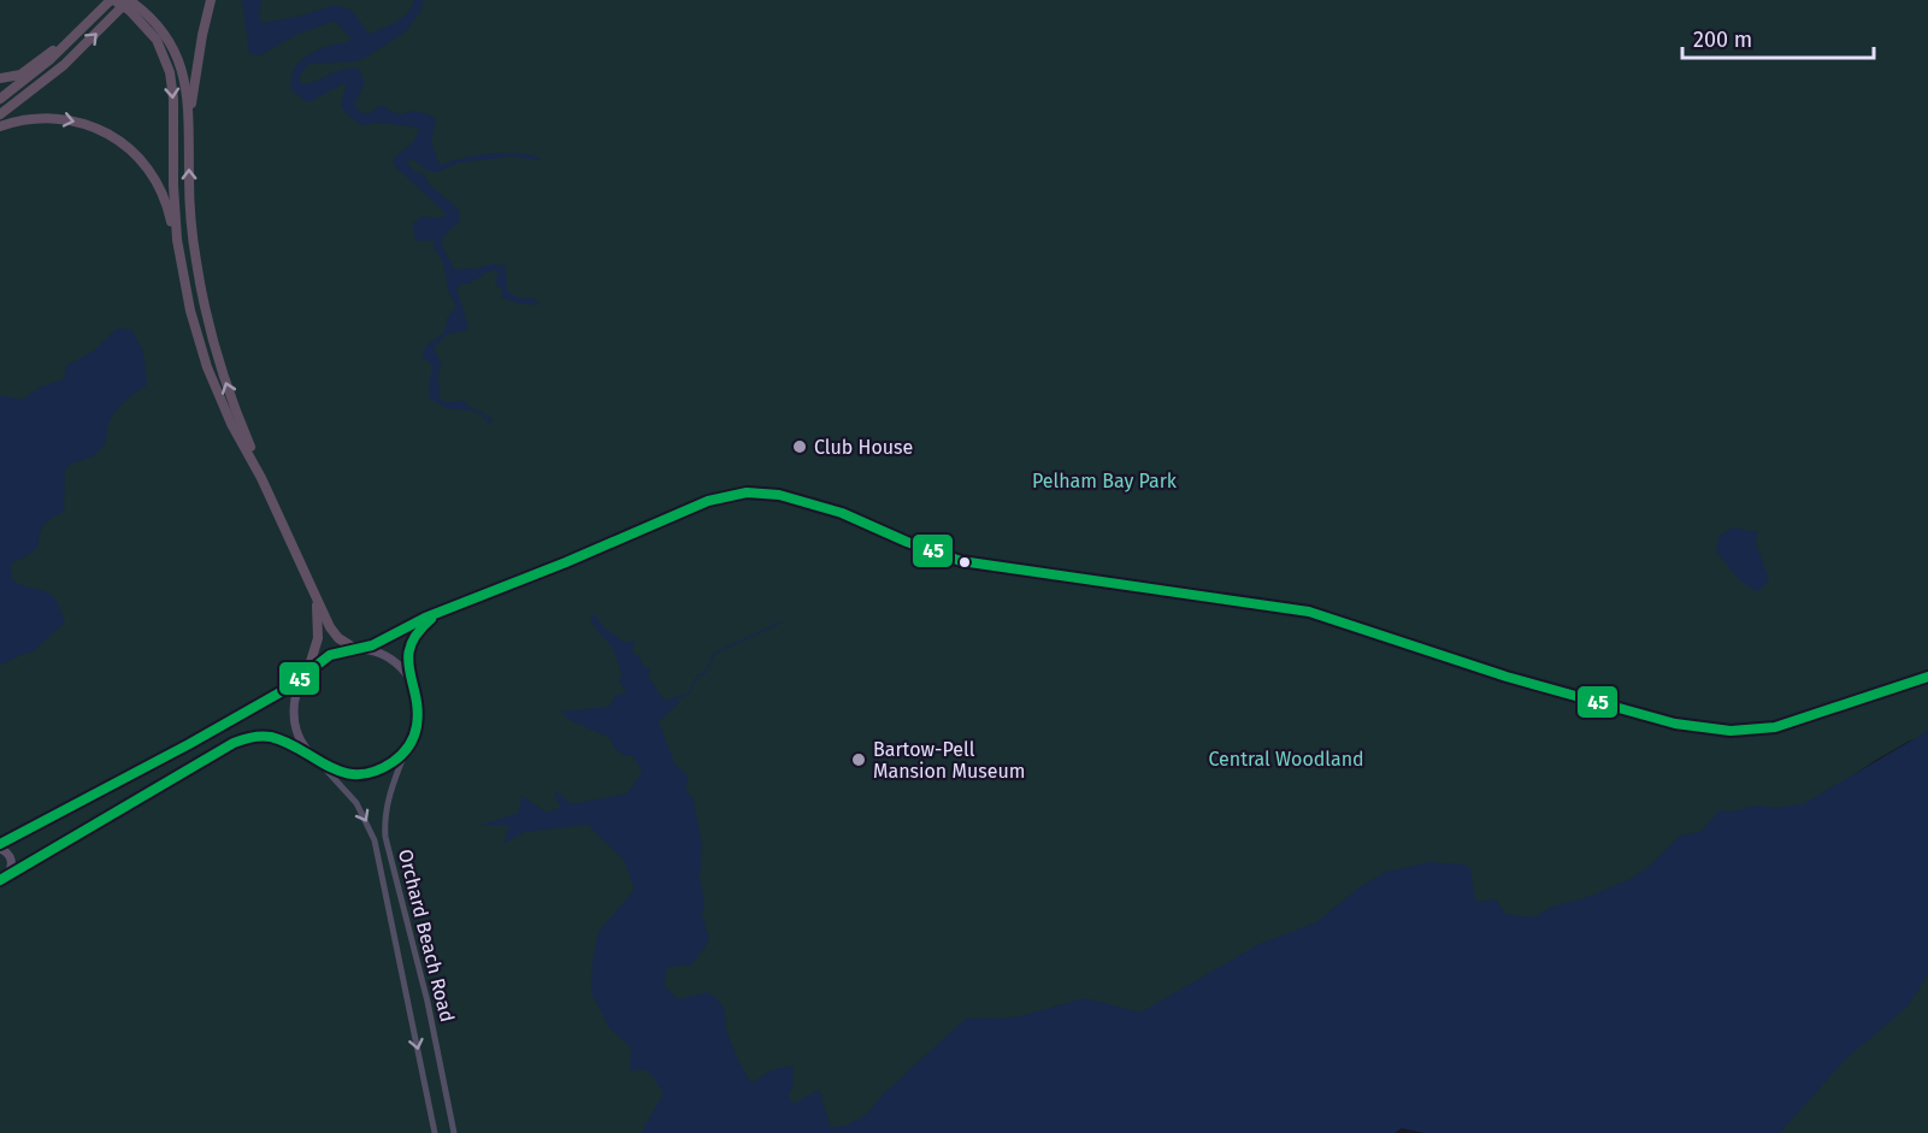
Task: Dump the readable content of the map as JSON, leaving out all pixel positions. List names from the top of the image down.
{
  "streets": {
    "street": ["Orchard Beach Road"]
  },
  "parks": ["Pelham Bay Park", "Central Woodland"],
  "places": ["Club House", "Bartow-Pell Mansion Museum"],
  "lines": ["transit line 45"],
  "scale_bar": "200 m"
}
